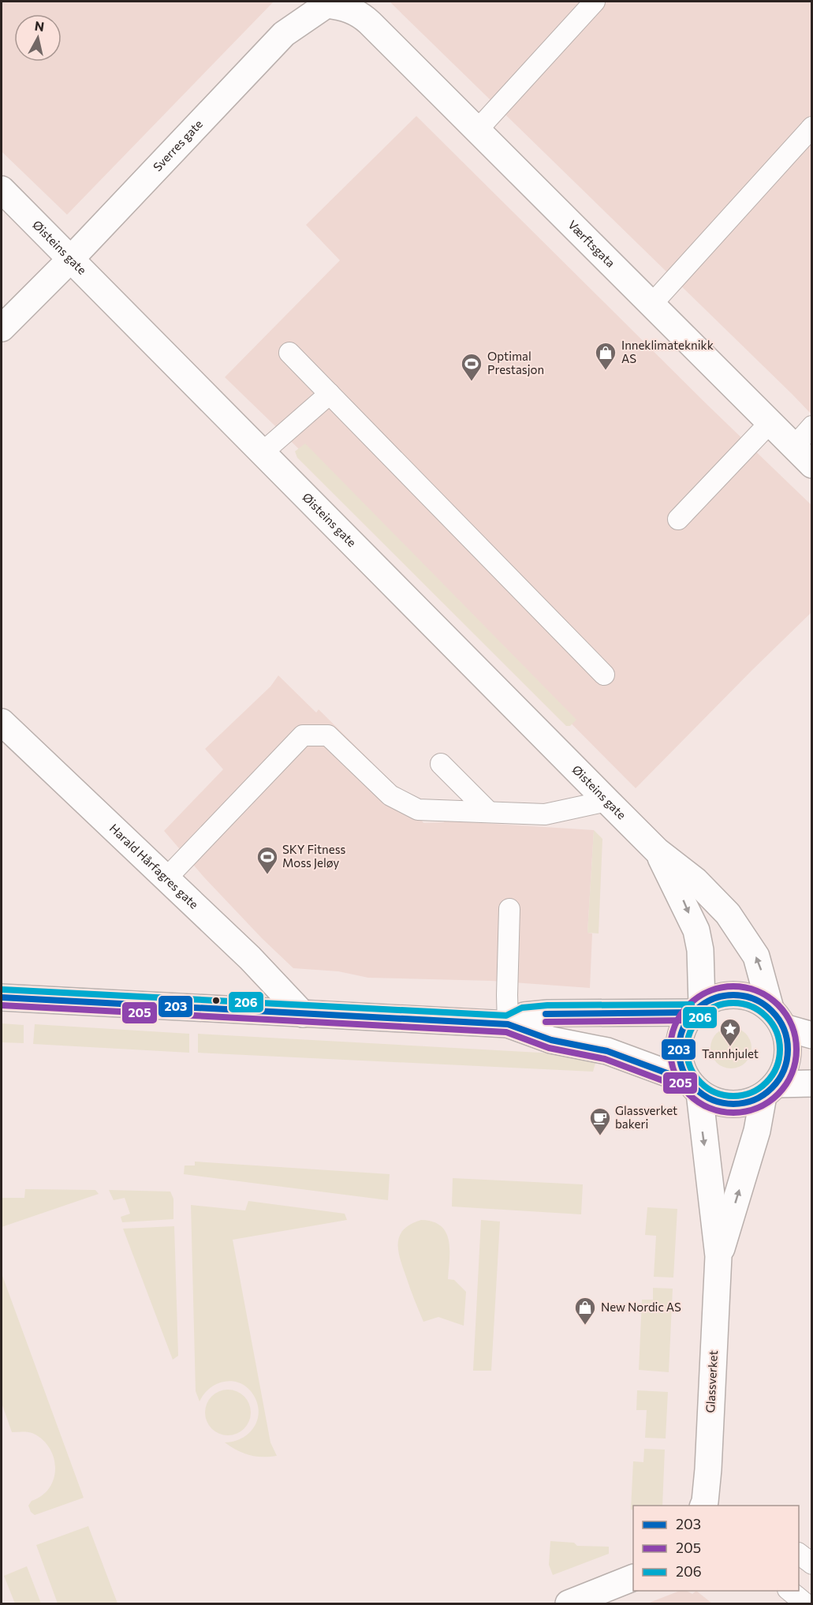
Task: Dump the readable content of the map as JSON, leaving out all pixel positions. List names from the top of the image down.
{
  "streets": {
    "street": [
      "Sverres gate",
      "Værftsgata",
      "Øisteins gate",
      "Harald Hårfagres gate",
      "Glassverket"
    ]
  },
  "crossings": [
    ["Sverres gate", "Værftsgata"],
    ["Sverres gate", "Øisteins gate"],
    ["Øisteins gate", "Glassverket"]
  ],
  "places": {
    "shop": ["Inneklimateknikk AS", "New Nordic AS"],
    "sports": ["Optimal Prestasjon", "SKY Fitness Moss Jeløy"],
    "place": ["Tannhjulet"],
    "cafe": ["Glassverket bakeri"]
  },
  "lines": ["transit line 205", "transit line 206", "transit line 203"],
  "legend": ["203", "205", "206"],
  "north": "top"
}
